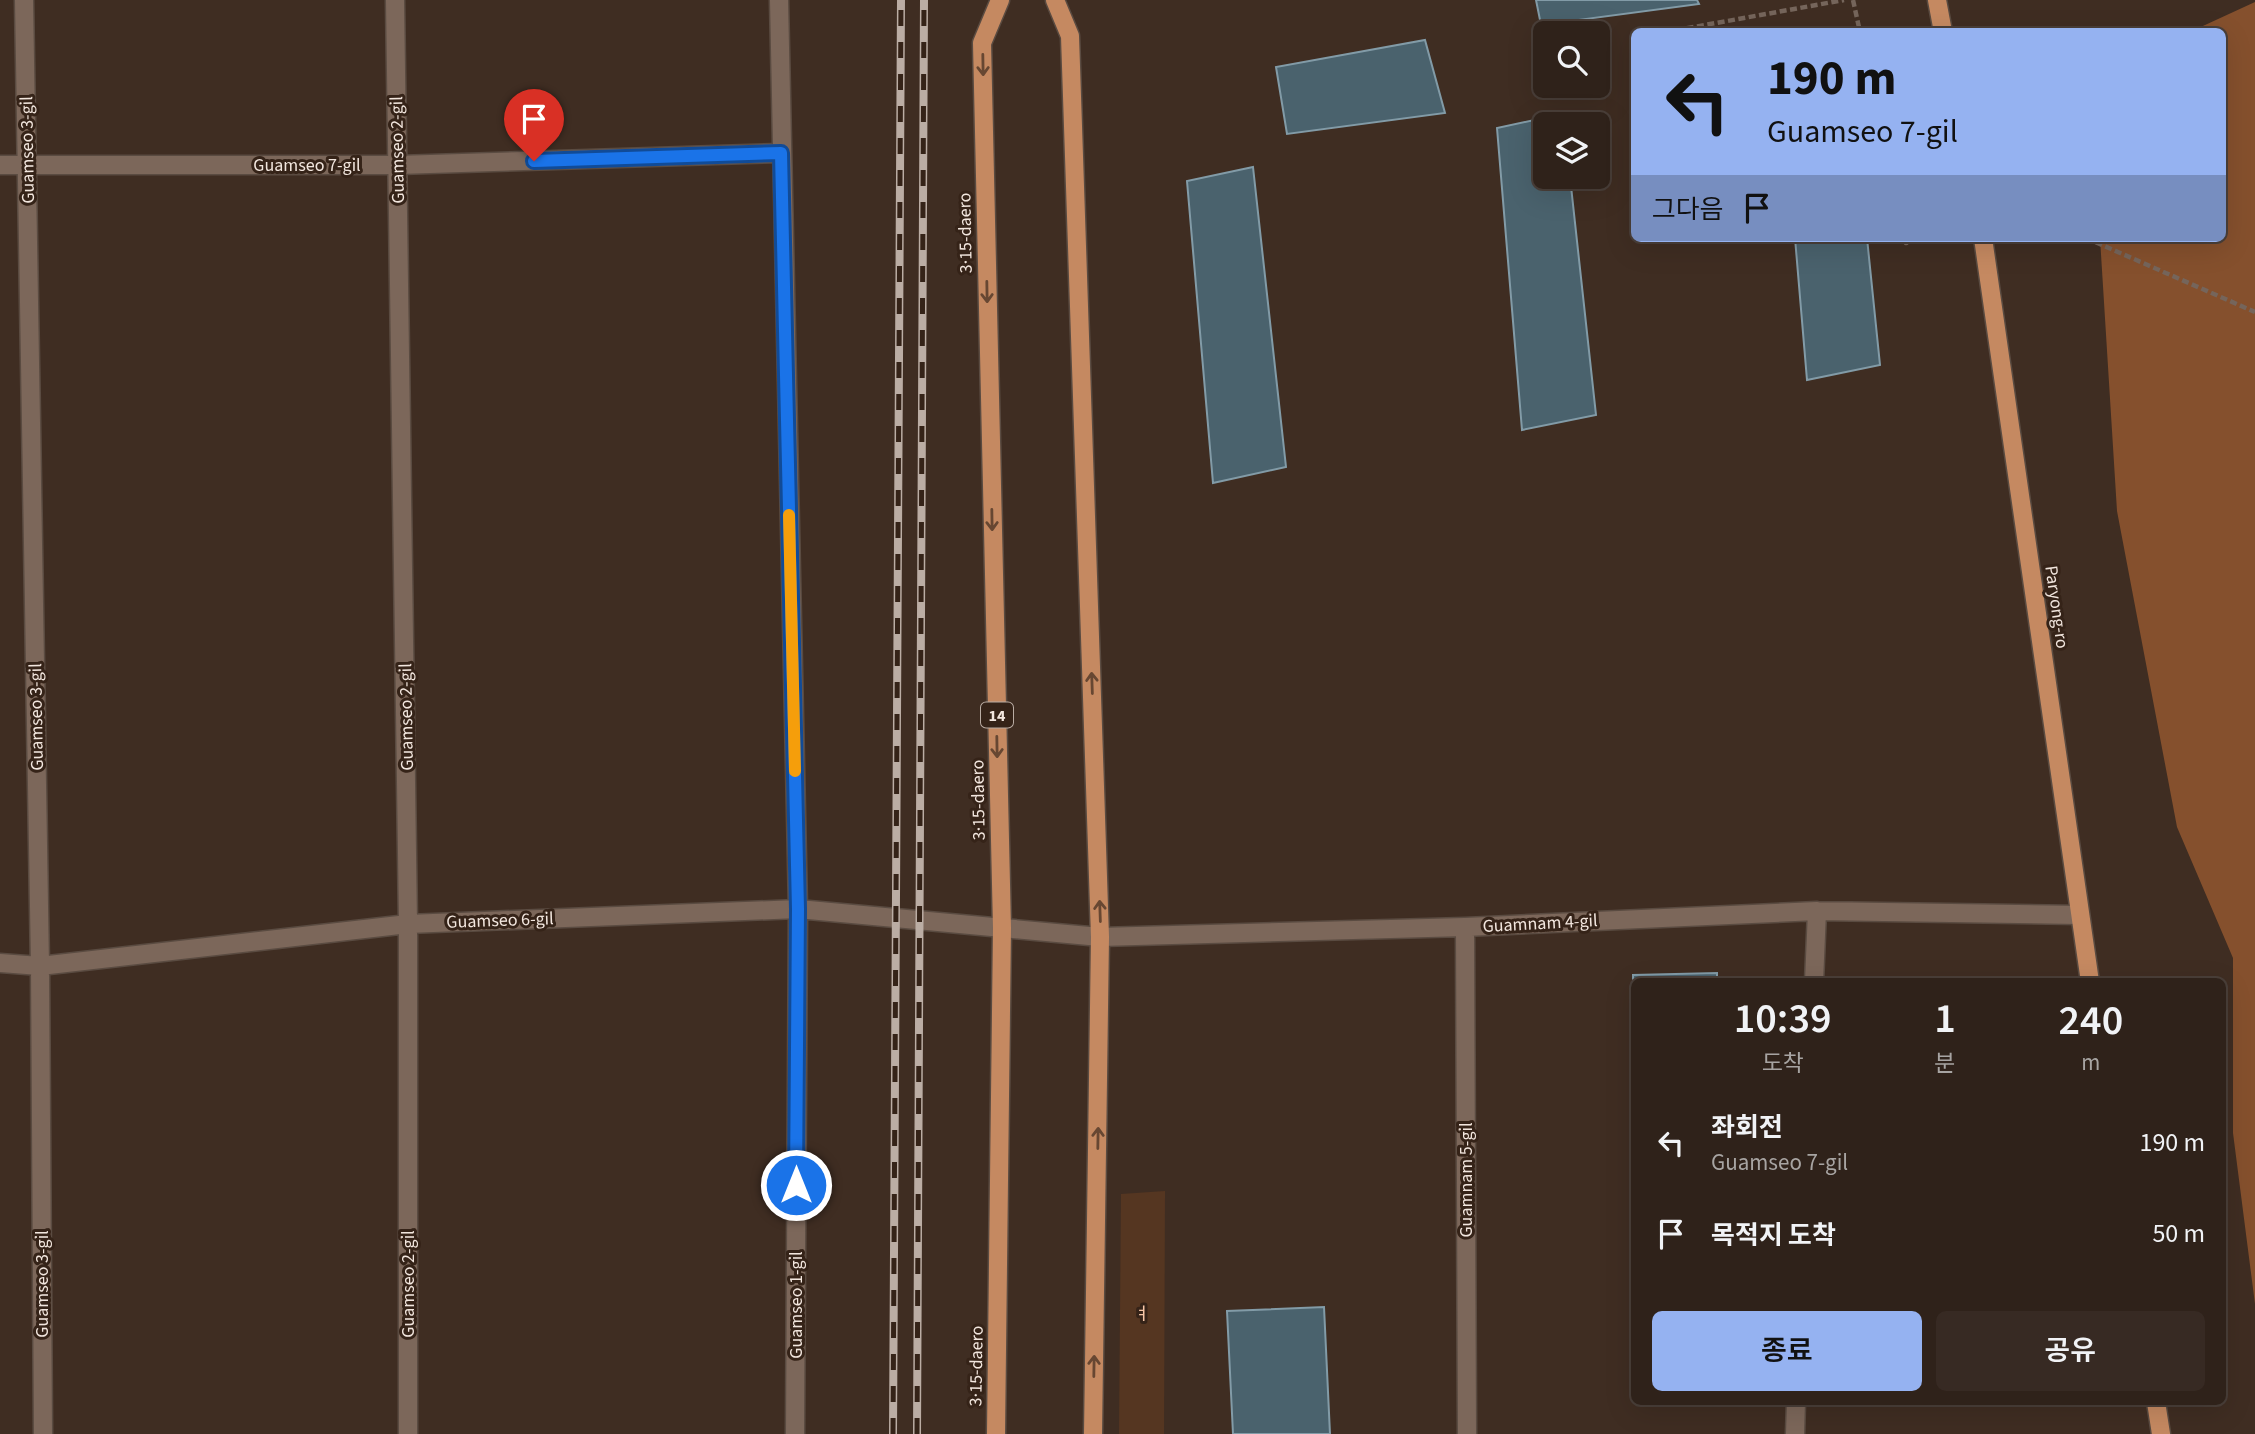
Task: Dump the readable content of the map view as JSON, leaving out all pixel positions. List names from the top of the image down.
{
  "streets": {
    "main road": ["3·15-daero", "Paryong-ro", "14"],
    "street": [
      "Guamseo 3-gil",
      "Guamseo 2-gil",
      "Guamseo 7-gil",
      "Guamseo 6-gil",
      "Guamnam 4-gil",
      "Guamnam 5-gil",
      "Guamseo 1-gil"
    ]
  },
  "crossings": [
    ["Guamseo 3-gil", "Guamseo 7-gil"],
    ["Guamseo 3-gil", "Guamseo 6-gil"],
    ["Guamseo 2-gil", "Guamseo 7-gil"],
    ["Guamseo 2-gil", "Guamseo 6-gil"],
    ["Guamseo 7-gil", "Guamseo 1-gil"],
    ["3·15-daero", "Guamseo 6-gil"],
    ["3·15-daero", "Guamnam 4-gil"],
    ["Paryong-ro", "Guamnam 4-gil"],
    ["Guamseo 6-gil", "Guamnam 4-gil"],
    ["Guamseo 6-gil", "Guamseo 1-gil"],
    ["Guamnam 4-gil", "Guamnam 5-gil"]
  ],
  "parks": ["ㅕ"],
  "page": {
    "turn": ["190 m", "Guamseo 7-gil"],
    "then": "그다음",
    "eta": [
      "10:39",
      "도착",
      "1",
      "분",
      "240",
      "m"
    ],
    "list": [
      {
        "name": "좌회전",
        "note": "Guamseo 7-gil",
        "value": "190 m"
      },
      {
        "name": "목적지 도착",
        "value": "50 m"
      }
    ],
    "buttons": ["종료", "공유"]
  }
}
